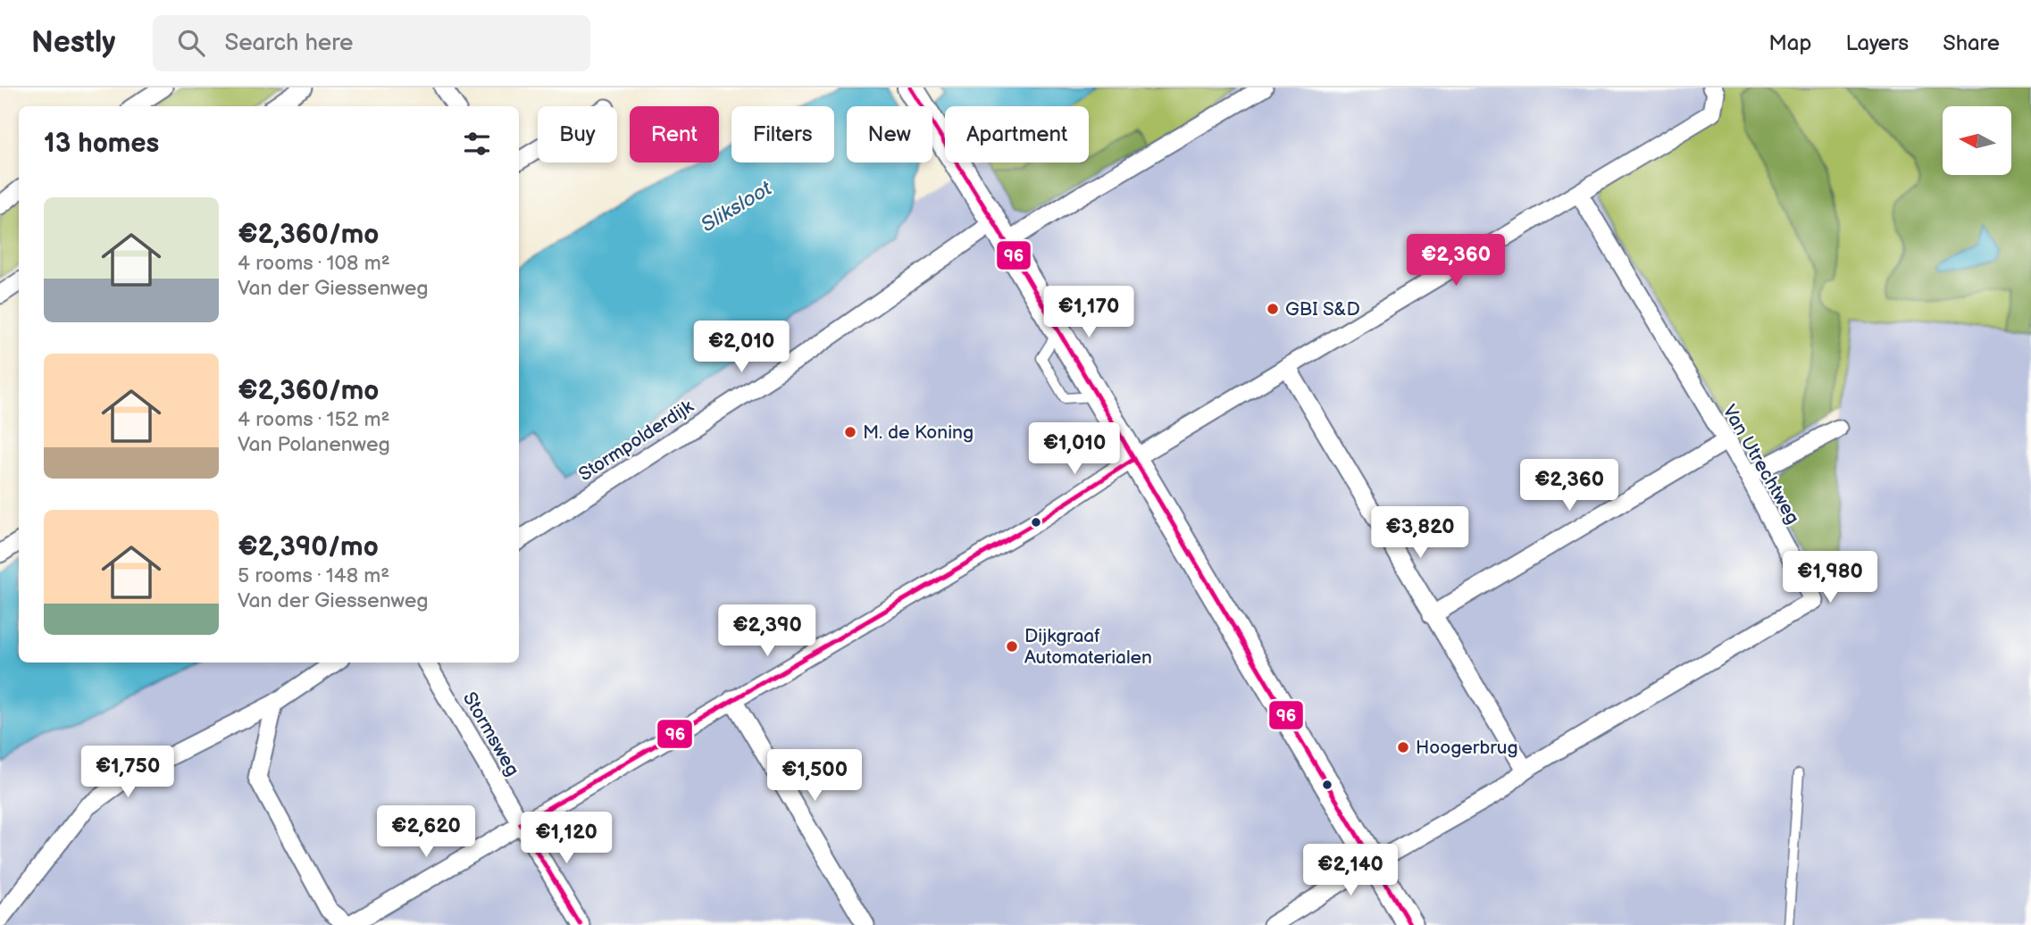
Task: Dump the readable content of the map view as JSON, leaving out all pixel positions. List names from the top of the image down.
{
  "streets": {
    "street": ["Stormpolderdijk", "Van Utrechtweg", "Stormsweg"]
  },
  "water": ["Sliksloot"],
  "places": [
    "GBI S&D",
    "M. de Koning",
    "Dijkgraaf Automaterialen",
    "Hoogerbrug"
  ],
  "lines": ["transit line 96"],
  "north": "left",
  "page": {
    "header": "Nestly",
    "search": "Search here",
    "nav": ["Map", "Layers", "Share"],
    "chip": [
      "Buy",
      "Rent",
      "Filters",
      "New",
      "Apartment"
    ],
    "heading": "13 homes",
    "list": [
      {
        "name": "€2,360/mo",
        "note": "4 rooms · 108 m² · Van der Giessenweg"
      },
      {
        "name": "€2,360/mo",
        "note": "4 rooms · 152 m² · Van Polanenweg"
      },
      {
        "name": "€2,390/mo",
        "note": "5 rooms · 148 m² · Van der Giessenweg"
      }
    ],
    "price": [
      "€2,360",
      "€1,170",
      "€2,010",
      "€1,010",
      "€2,360",
      "€3,820",
      "€1,980",
      "€2,390",
      "€1,750",
      "€1,500",
      "€2,620",
      "€1,120",
      "€2,140"
    ]
  }
}
